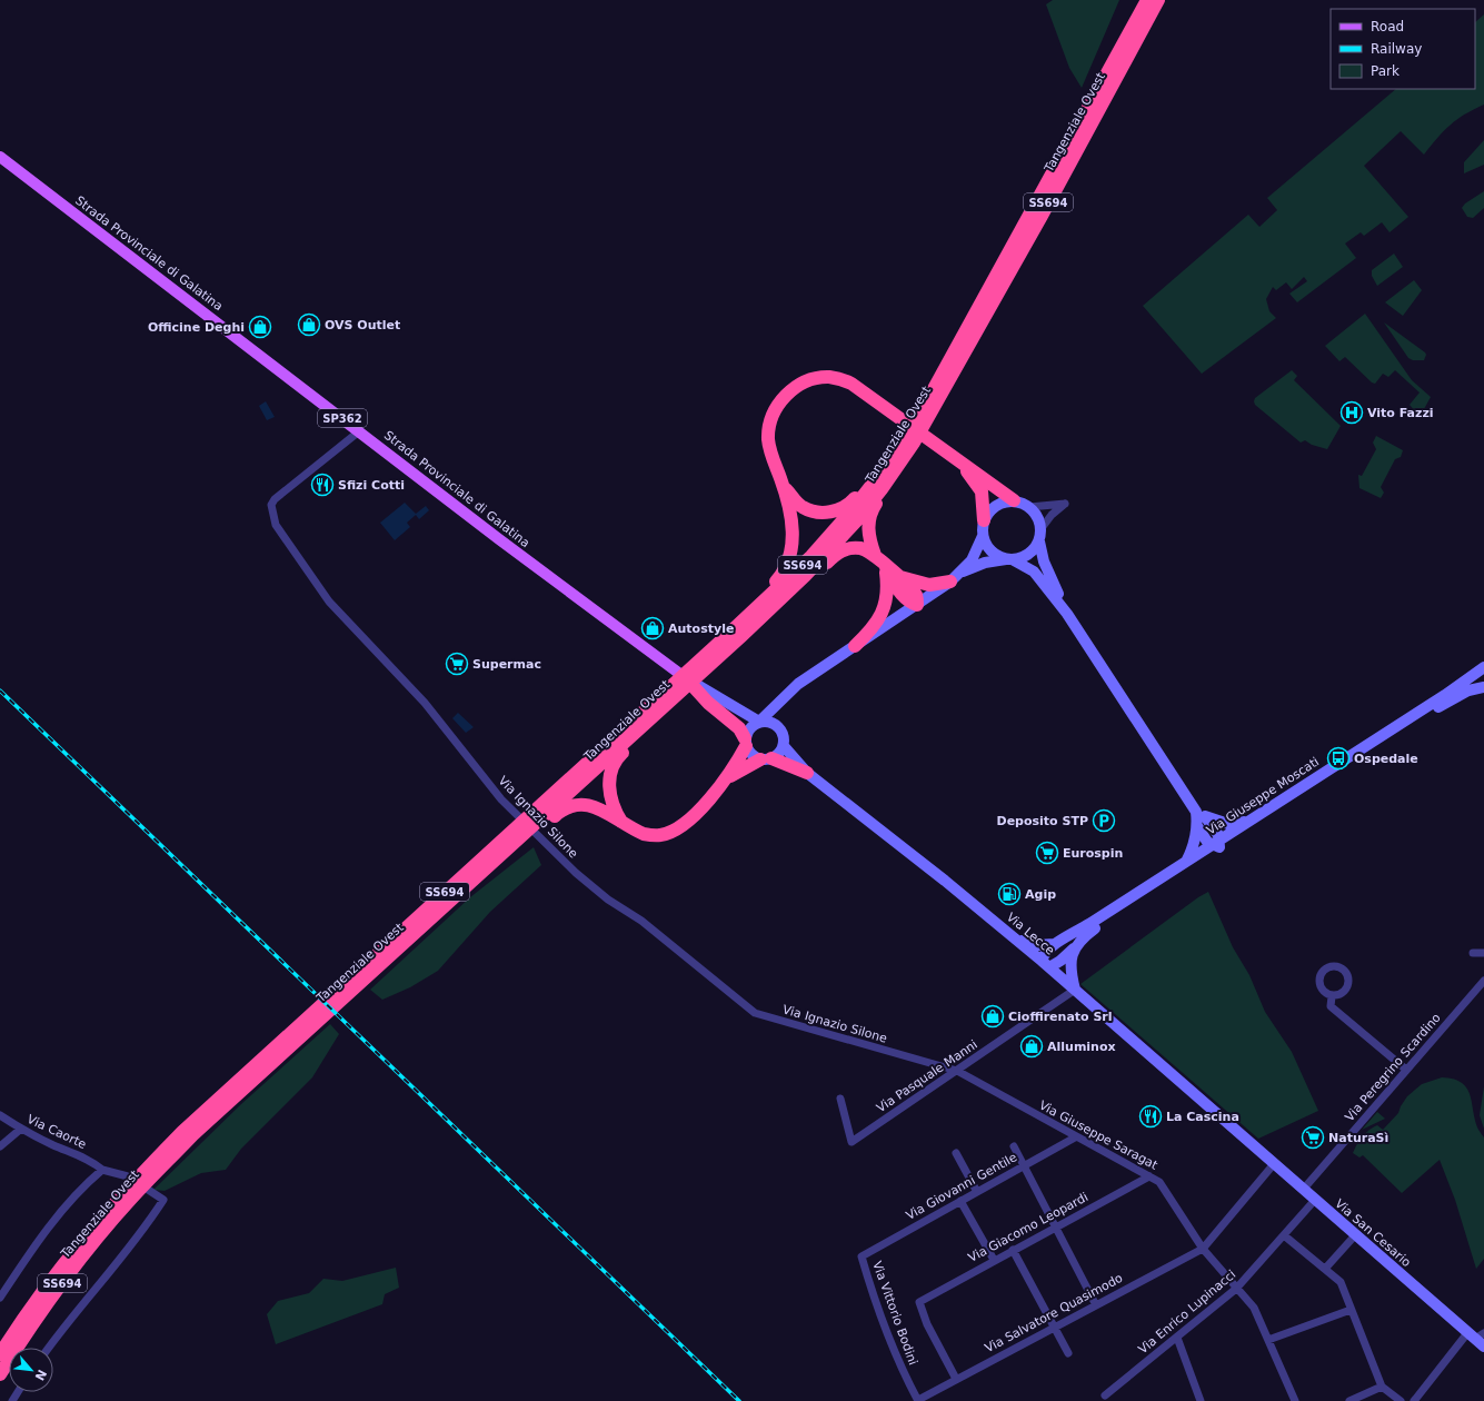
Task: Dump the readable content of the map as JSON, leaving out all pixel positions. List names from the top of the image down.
{
  "streets": {
    "highway": ["Tangenziale Ovest", "SS694"],
    "main road": [
      "Strada Provinciale di Galatina",
      "SP362",
      "Via Giuseppe Moscati",
      "Via Lecce",
      "Via San Cesario"
    ],
    "street": [
      "Via Ignazio Silone",
      "Via Peregrino Scardino",
      "Via Pasquale Manni",
      "Via Caorte",
      "Via Giuseppe Saragat",
      "Via Giovanni Gentile",
      "Via Giacomo Leopardi",
      "Via Enrico Lupinacci",
      "Via Vittorio Bodini",
      "Via Salvatore Quasimodo"
    ]
  },
  "crossings": [
    ["Strada Provinciale di Galatina", "Via Ignazio Silone"],
    ["Via Giuseppe Moscati", "Via Lecce"],
    ["Via Ignazio Silone", "Via Pasquale Manni"],
    ["Via Ignazio Silone", "Via Giuseppe Saragat"],
    ["Via Lecce", "Via Pasquale Manni"],
    ["Via Lecce", "Via San Cesario"],
    ["Via Peregrino Scardino", "Via San Cesario"],
    ["Via Pasquale Manni", "Via Giuseppe Saragat"],
    ["Via Giuseppe Saragat", "Via Giovanni Gentile"],
    ["Via Giuseppe Saragat", "Via Giacomo Leopardi"],
    ["Via Giuseppe Saragat", "Via Enrico Lupinacci"],
    ["Via Giuseppe Saragat", "Via Salvatore Quasimodo"],
    ["Via Giovanni Gentile", "Via Vittorio Bodini"],
    ["Via Giacomo Leopardi", "Via Salvatore Quasimodo"],
    ["Via San Cesario", "Via Enrico Lupinacci"],
    ["Via Vittorio Bodini", "Via Salvatore Quasimodo"]
  ],
  "places": {
    "shop": [
      "OVS Outlet",
      "Officine Deghi",
      "Autostyle",
      "Cioffirenato Srl",
      "Alluminox"
    ],
    "hospital": ["Vito Fazzi"],
    "restaurant": ["Sfizi Cotti", "La Cascina"],
    "supermarket": ["Supermac", "Eurospin", "NaturaSì"],
    "bus stop": ["Ospedale"],
    "parking": ["Deposito STP"],
    "fuel station": ["Agip"]
  },
  "legend": ["Road", "Railway", "Park"],
  "north": "bottom right"
}
